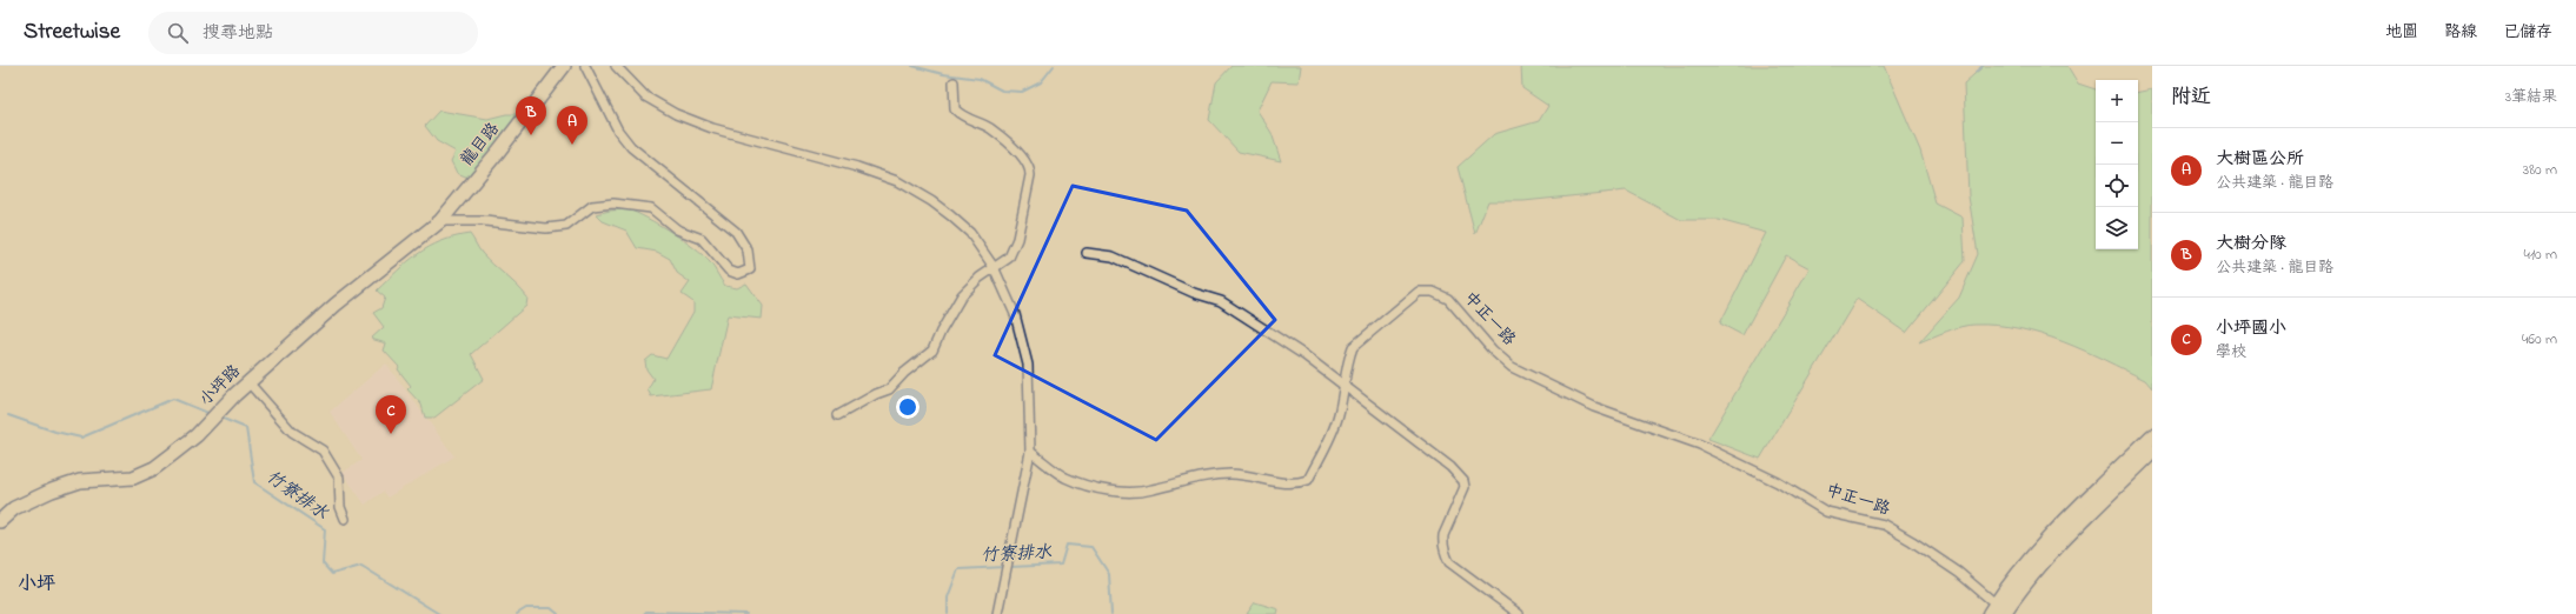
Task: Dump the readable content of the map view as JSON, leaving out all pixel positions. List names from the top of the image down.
{
  "streets": {
    "street": ["龍目路", "中正一路", "小坪路"]
  },
  "crossings": [
    ["龍目路", "小坪路"]
  ],
  "districts": ["小坪"],
  "water": ["竹寮排水"],
  "page": {
    "header": "Streetwise",
    "search": "搜尋地點",
    "nav": ["地圖", "路線", "已儲存"],
    "heading": ["附近", "3筆結果"],
    "map_buttons": ["+", "−"],
    "pins": ["B", "A", "C"],
    "list": [
      {
        "mark": "A",
        "name": "大樹區公所",
        "note": "公共建築 · 龍目路",
        "value": "380 m"
      },
      {
        "mark": "B",
        "name": "大樹分隊",
        "note": "公共建築 · 龍目路",
        "value": "410 m"
      },
      {
        "mark": "C",
        "name": "小坪國小",
        "note": "學校",
        "value": "460 m"
      }
    ]
  }
}
